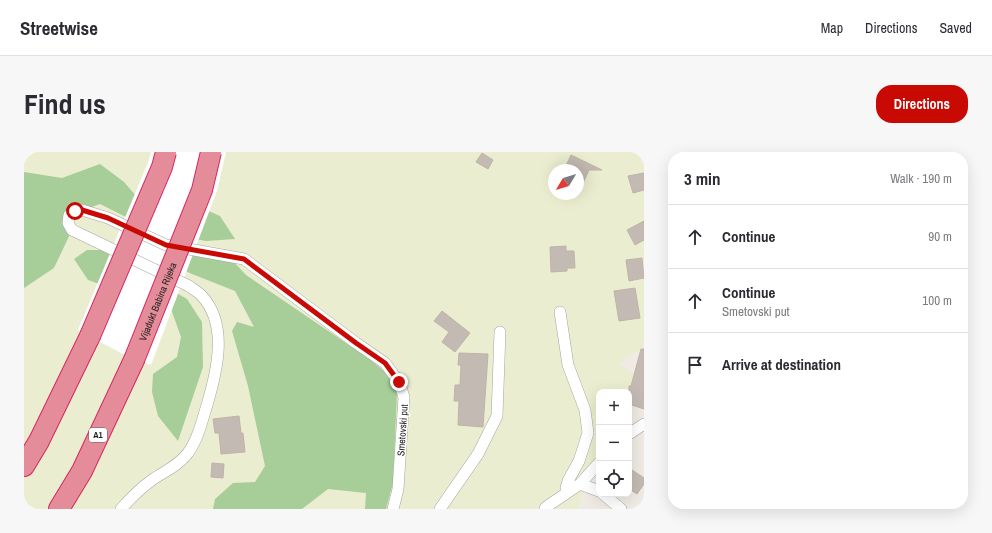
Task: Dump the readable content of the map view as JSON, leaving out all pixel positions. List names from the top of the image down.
{
  "streets": {
    "highway": ["Vijadukt Babina Rijeka", "A1"],
    "street": ["Smetovski put"]
  },
  "north": "bottom left",
  "page": {
    "header": "Streetwise",
    "nav": ["Map", "Directions", "Saved"],
    "title": "Find us",
    "buttons": "Directions",
    "heading": ["3 min", "Walk · 190 m"],
    "list": [
      ["Continue", "90 m"],
      ["Continue", "Smetovski put", "100 m"],
      "Arrive at destination"
    ],
    "map_buttons": ["+", "−"]
  }
}
